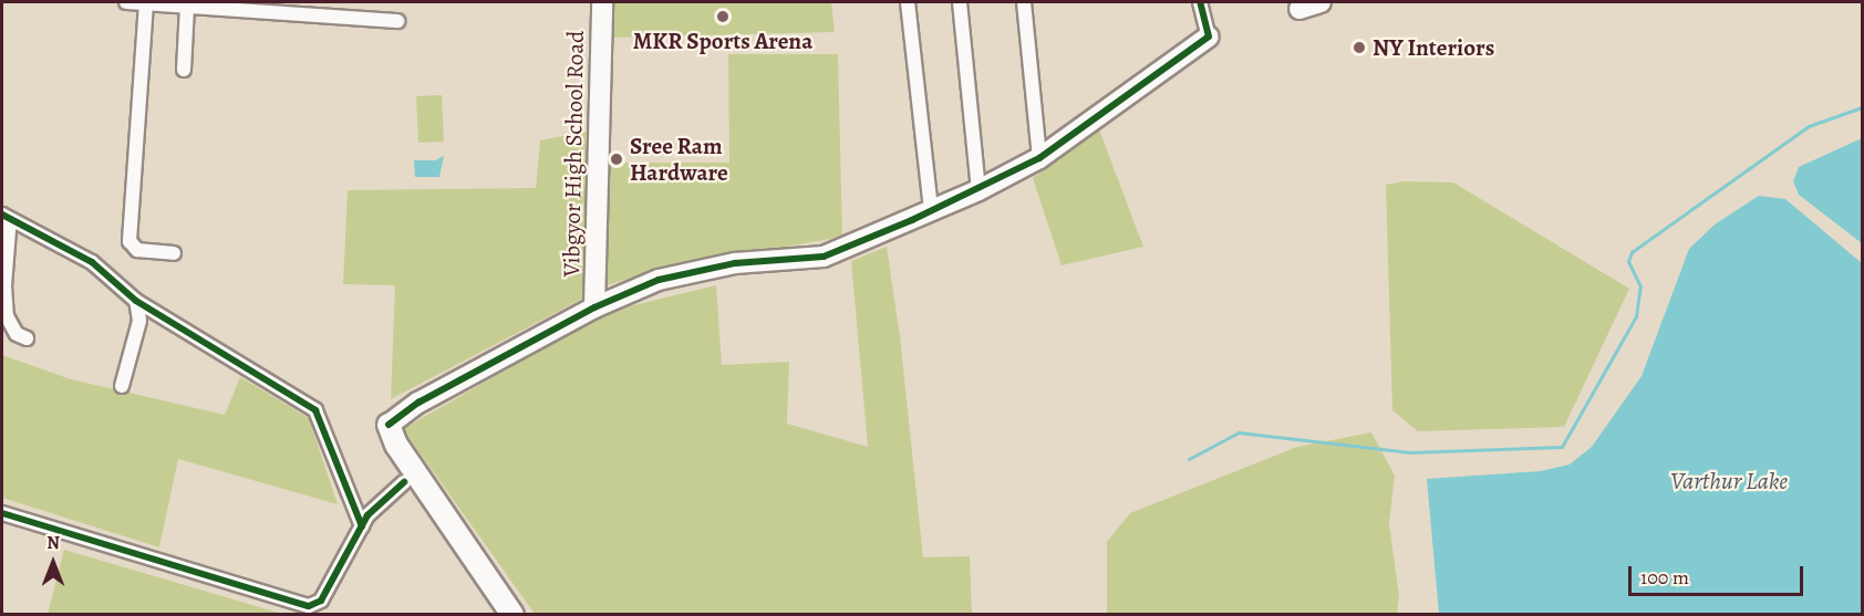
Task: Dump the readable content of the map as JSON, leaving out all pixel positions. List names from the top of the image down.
{
  "streets": {
    "street": ["Vibgyor High School Road"]
  },
  "water": ["Varthur Lake"],
  "places": ["MKR Sports Arena", "NY Interiors", "Sree Ram Hardware"],
  "scale_bar": "100 m",
  "north": "top"
}
